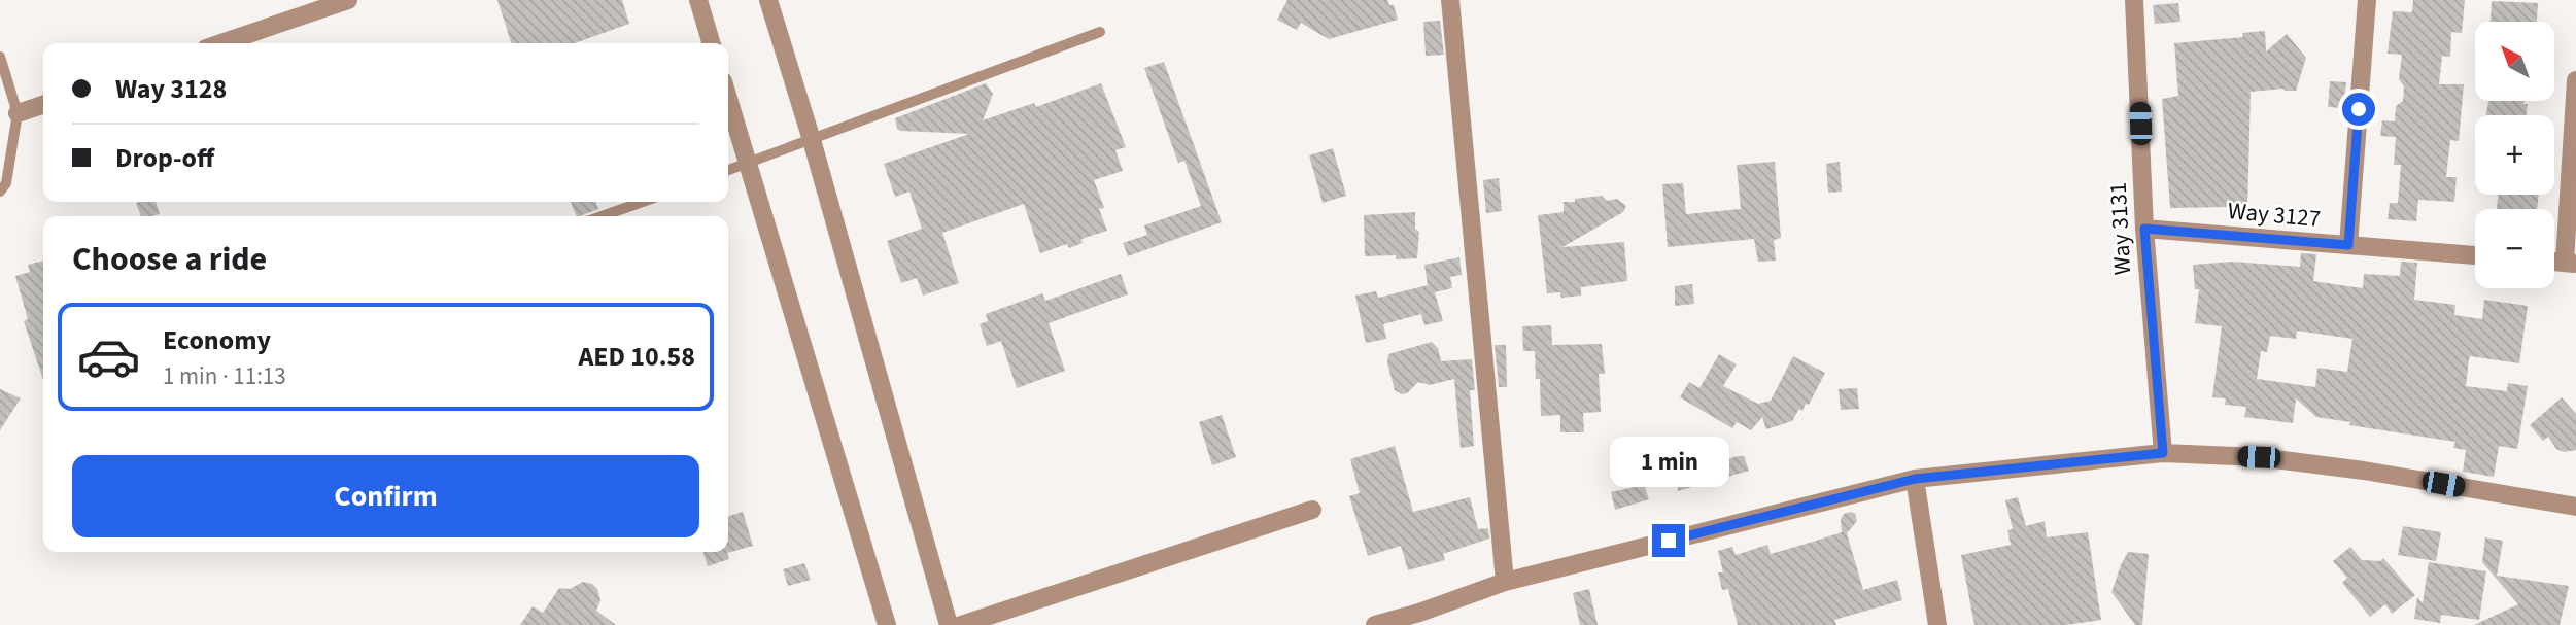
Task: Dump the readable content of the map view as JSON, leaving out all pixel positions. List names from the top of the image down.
{
  "streets": {
    "street": ["Way 3127", "Way 3131"]
  },
  "crossings": [
    ["Way 3127", "Way 3131"]
  ],
  "north": "top left",
  "page": {
    "map_buttons": ["+", "−"],
    "banner": ["Way 3128", "Drop-off"],
    "heading": "Choose a ride",
    "list": [
      {
        "name": "Economy",
        "note": "1 min · 11:13",
        "value": "AED 10.58"
      }
    ],
    "bubble": "1 min",
    "buttons": "Confirm"
  }
}
